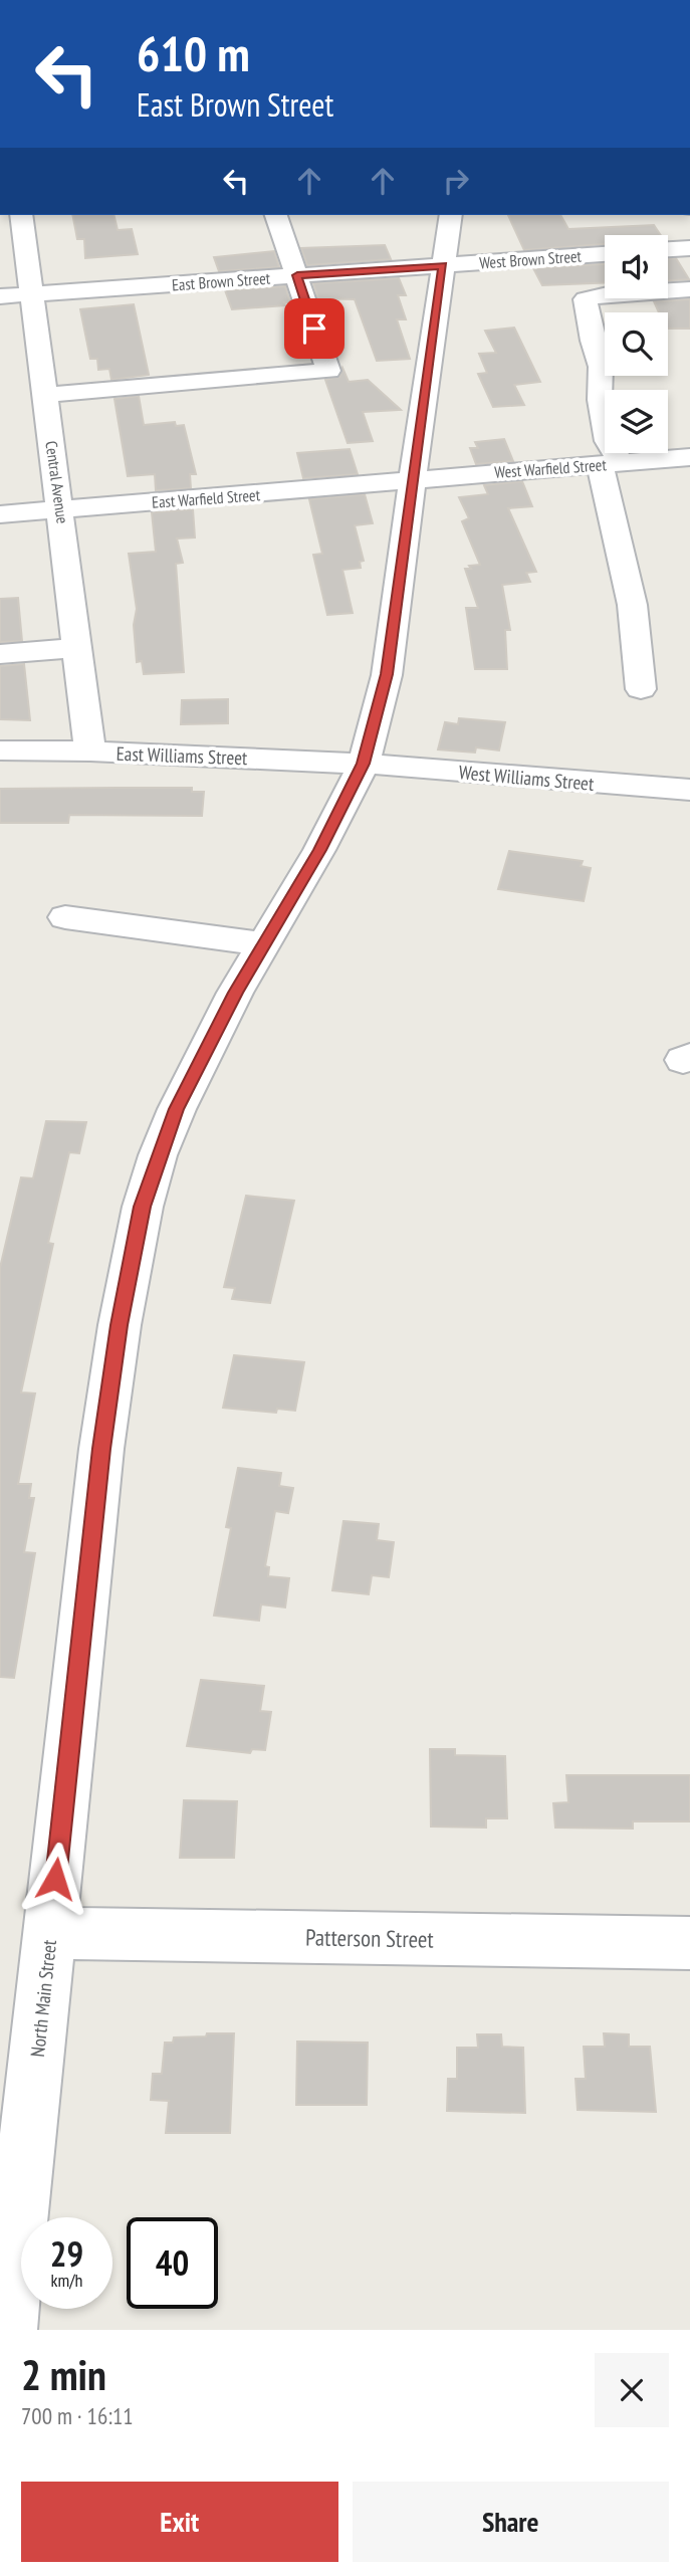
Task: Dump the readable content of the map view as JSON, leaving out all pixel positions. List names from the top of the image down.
{
  "streets": {
    "street": [
      "West Brown Street",
      "East Brown Street",
      "West Warfield Street",
      "Central Avenue",
      "East Warfield Street",
      "East Williams Street",
      "West Williams Street",
      "Patterson Street",
      "North Main Street"
    ]
  },
  "crossings": [
    ["West Brown Street", "East Brown Street"],
    ["West Brown Street", "North Main Street"],
    ["East Brown Street", "Central Avenue"],
    ["East Brown Street", "North Main Street"],
    ["West Warfield Street", "East Warfield Street"],
    ["West Warfield Street", "North Main Street"],
    ["Central Avenue", "East Warfield Street"],
    ["Central Avenue", "East Williams Street"],
    ["East Warfield Street", "North Main Street"],
    ["East Williams Street", "West Williams Street"],
    ["East Williams Street", "North Main Street"],
    ["West Williams Street", "North Main Street"],
    ["Patterson Street", "North Main Street"]
  ],
  "page": {
    "turn": ["610 m", "East Brown Street"],
    "speed": "29 km/h",
    "limit": "40",
    "heading": ["2 min", "700 m · 16:11"],
    "buttons": ["Exit", "Share"]
  }
}
